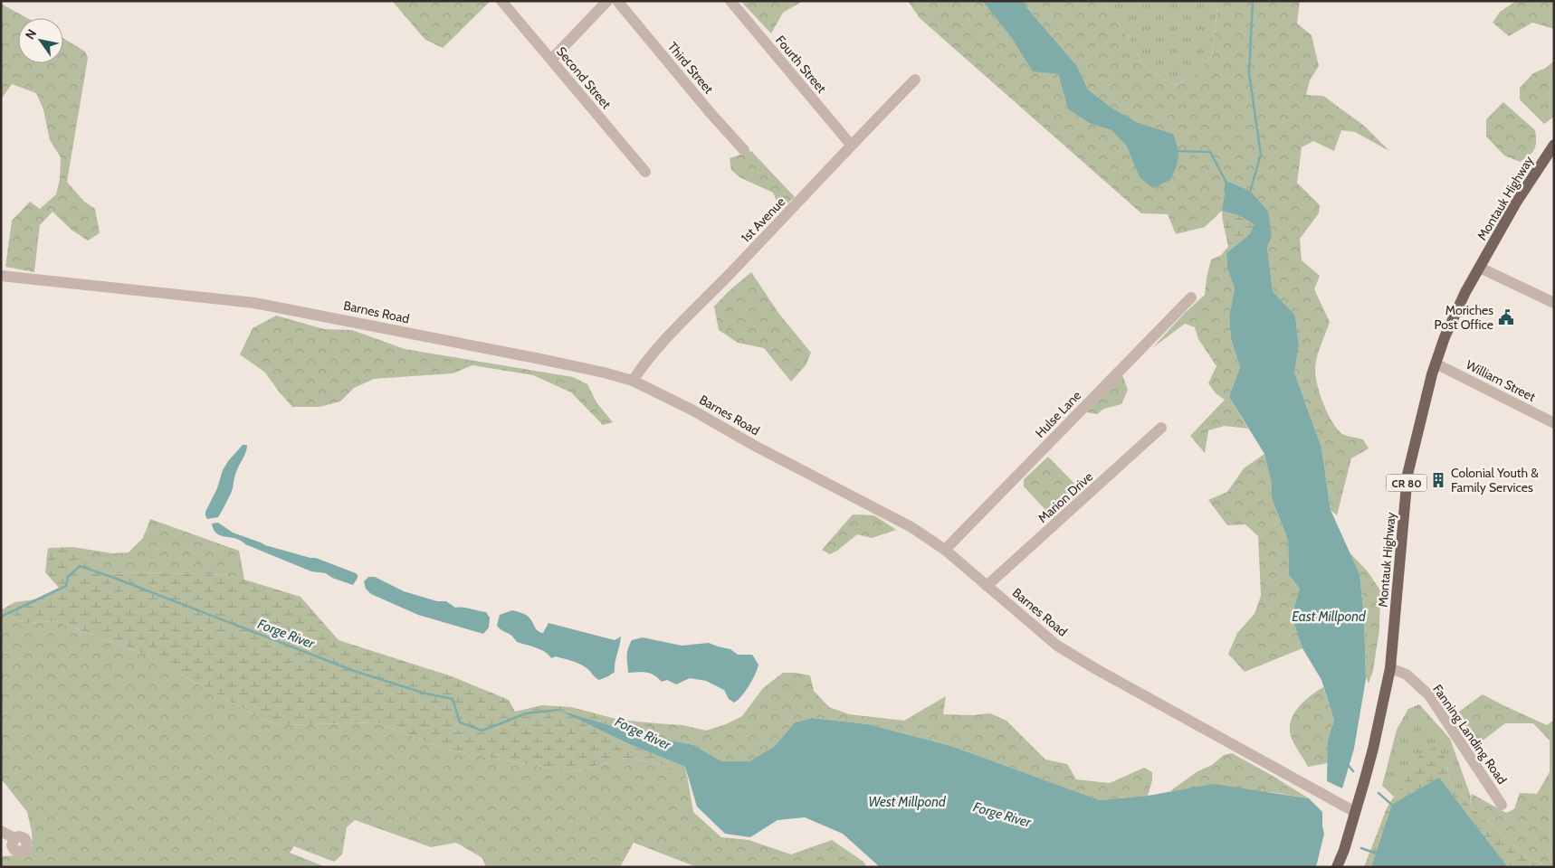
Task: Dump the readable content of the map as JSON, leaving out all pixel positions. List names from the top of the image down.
{
  "streets": {
    "main road": ["Montauk Highway", "CR 80"],
    "street": [
      "Fourth Street",
      "Third Street",
      "Second Street",
      "1st Avenue",
      "Barnes Road",
      "William Street",
      "Hulse Lane",
      "Marion Drive",
      "Fanning Landing Road"
    ]
  },
  "crossings": [
    ["Fourth Street", "1st Avenue"],
    ["Montauk Highway", "Barnes Road"],
    ["Montauk Highway", "William Street"],
    ["Montauk Highway", "Fanning Landing Road"],
    ["1st Avenue", "Barnes Road"],
    ["Barnes Road", "Hulse Lane"],
    ["Barnes Road", "Marion Drive"]
  ],
  "water": ["East Millpond", "Forge River", "West Millpond"],
  "places": {
    "public building": ["Moriches Post Office"],
    "building": ["Colonial Youth & Family Services"]
  },
  "north": "top left"
}
